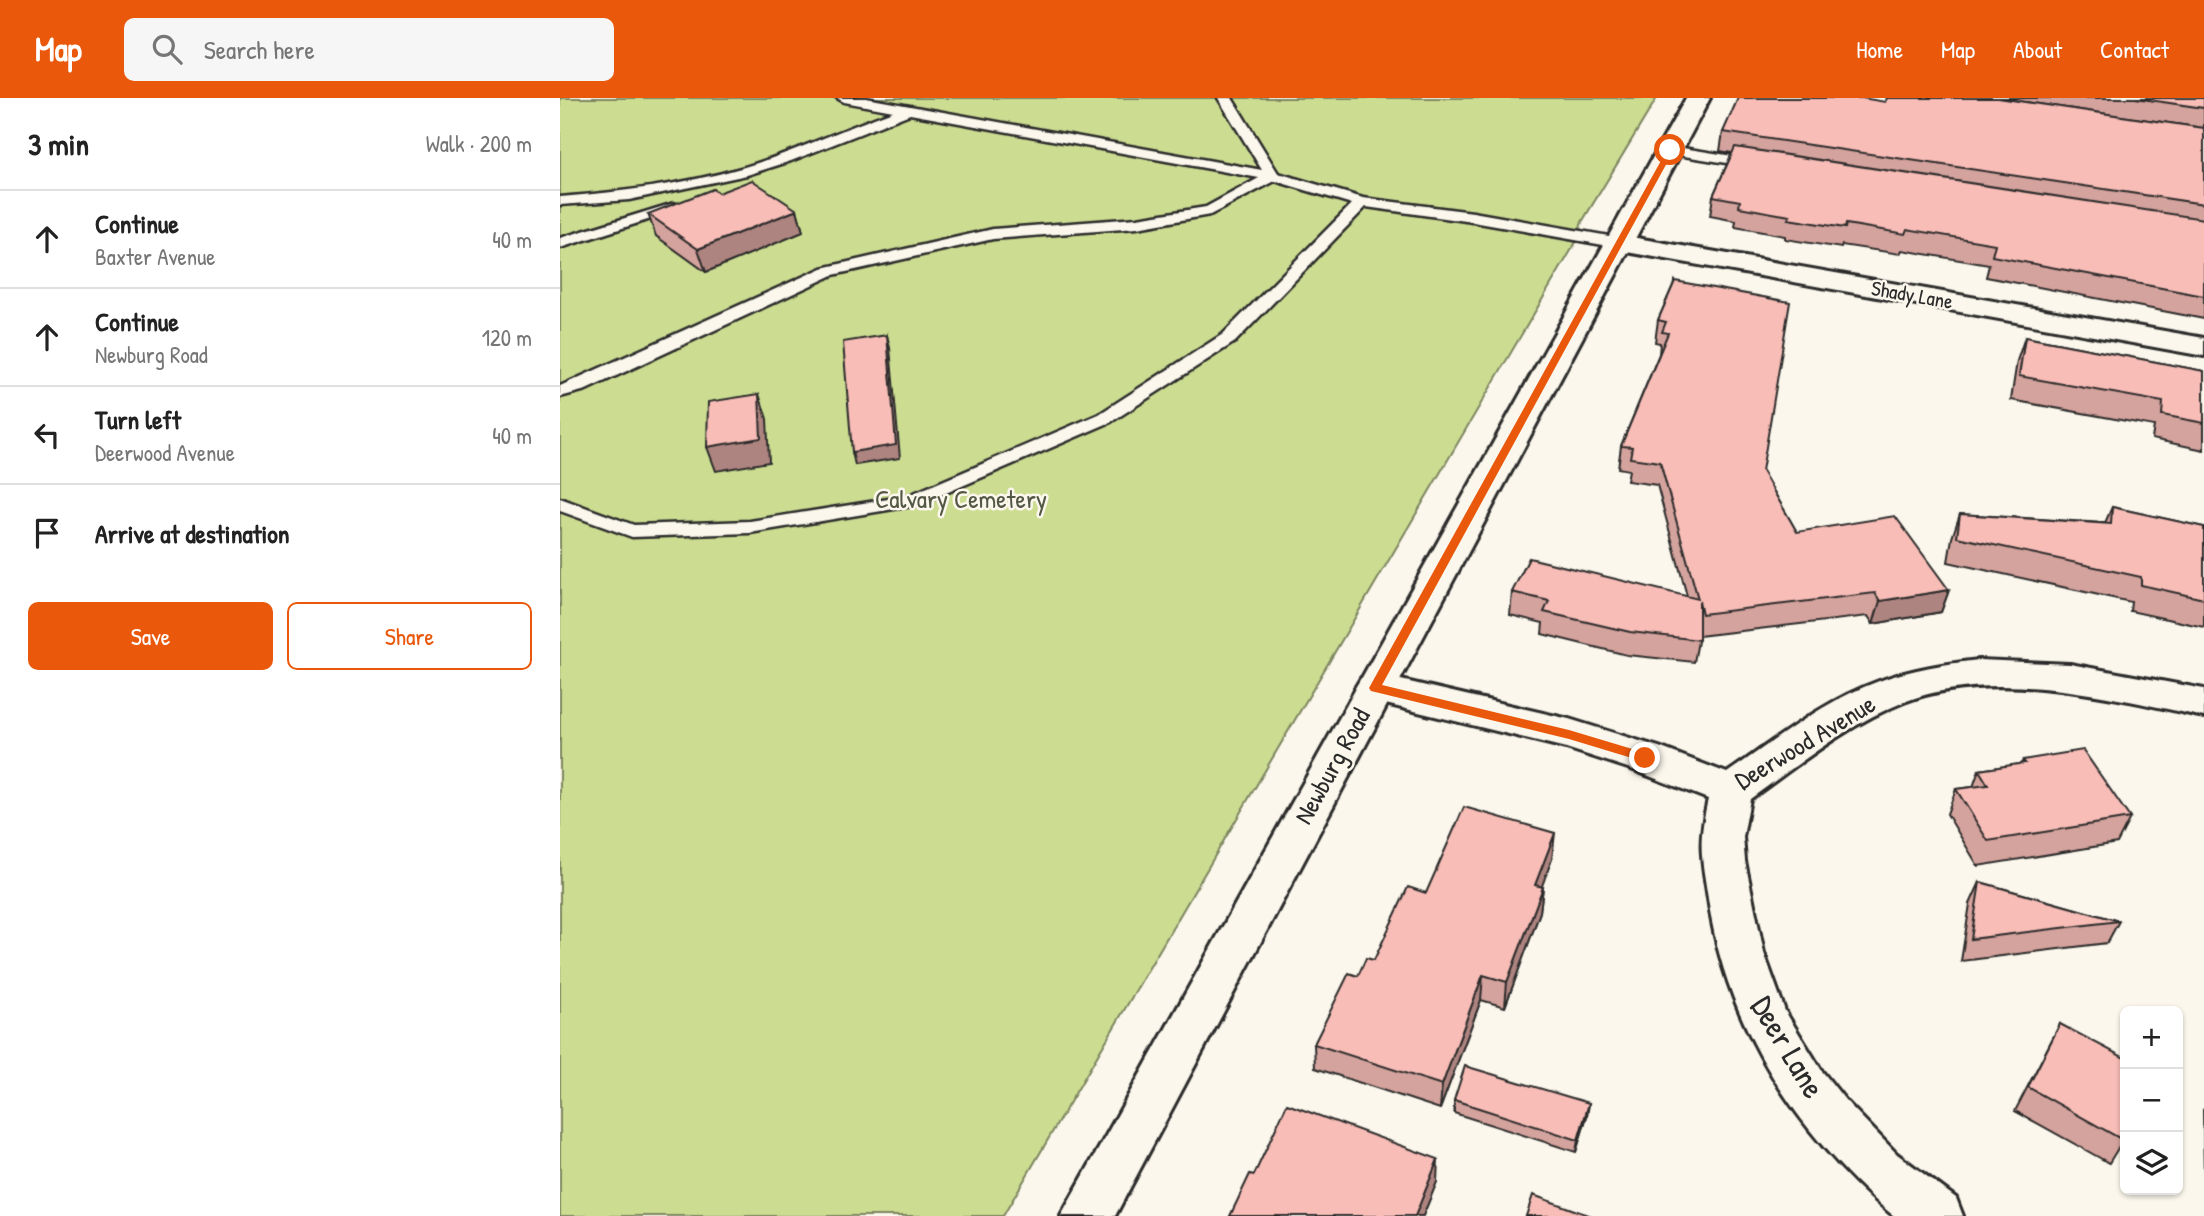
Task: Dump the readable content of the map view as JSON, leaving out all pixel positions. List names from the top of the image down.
{
  "streets": {
    "street": [
      "Shady Lane",
      "Deerwood Avenue",
      "Newburg Road",
      "Deer Lane"
    ]
  },
  "crossings": [
    ["Shady Lane", "Newburg Road"],
    ["Deerwood Avenue", "Newburg Road"],
    ["Deerwood Avenue", "Deer Lane"]
  ],
  "parks": ["Calvary Cemetery"],
  "page": {
    "header": "Map",
    "search": "Search here",
    "nav": [
      "Home",
      "Map",
      "About",
      "Contact"
    ],
    "heading": ["3 min", "Walk · 200 m"],
    "list": [
      ["Continue", "Baxter Avenue", "40 m"],
      ["Continue", "Newburg Road", "120 m"],
      ["Turn left", "Deerwood Avenue", "40 m"],
      "Arrive at destination"
    ],
    "buttons": ["Save", "Share"],
    "map_buttons": ["+", "−"]
  }
}
